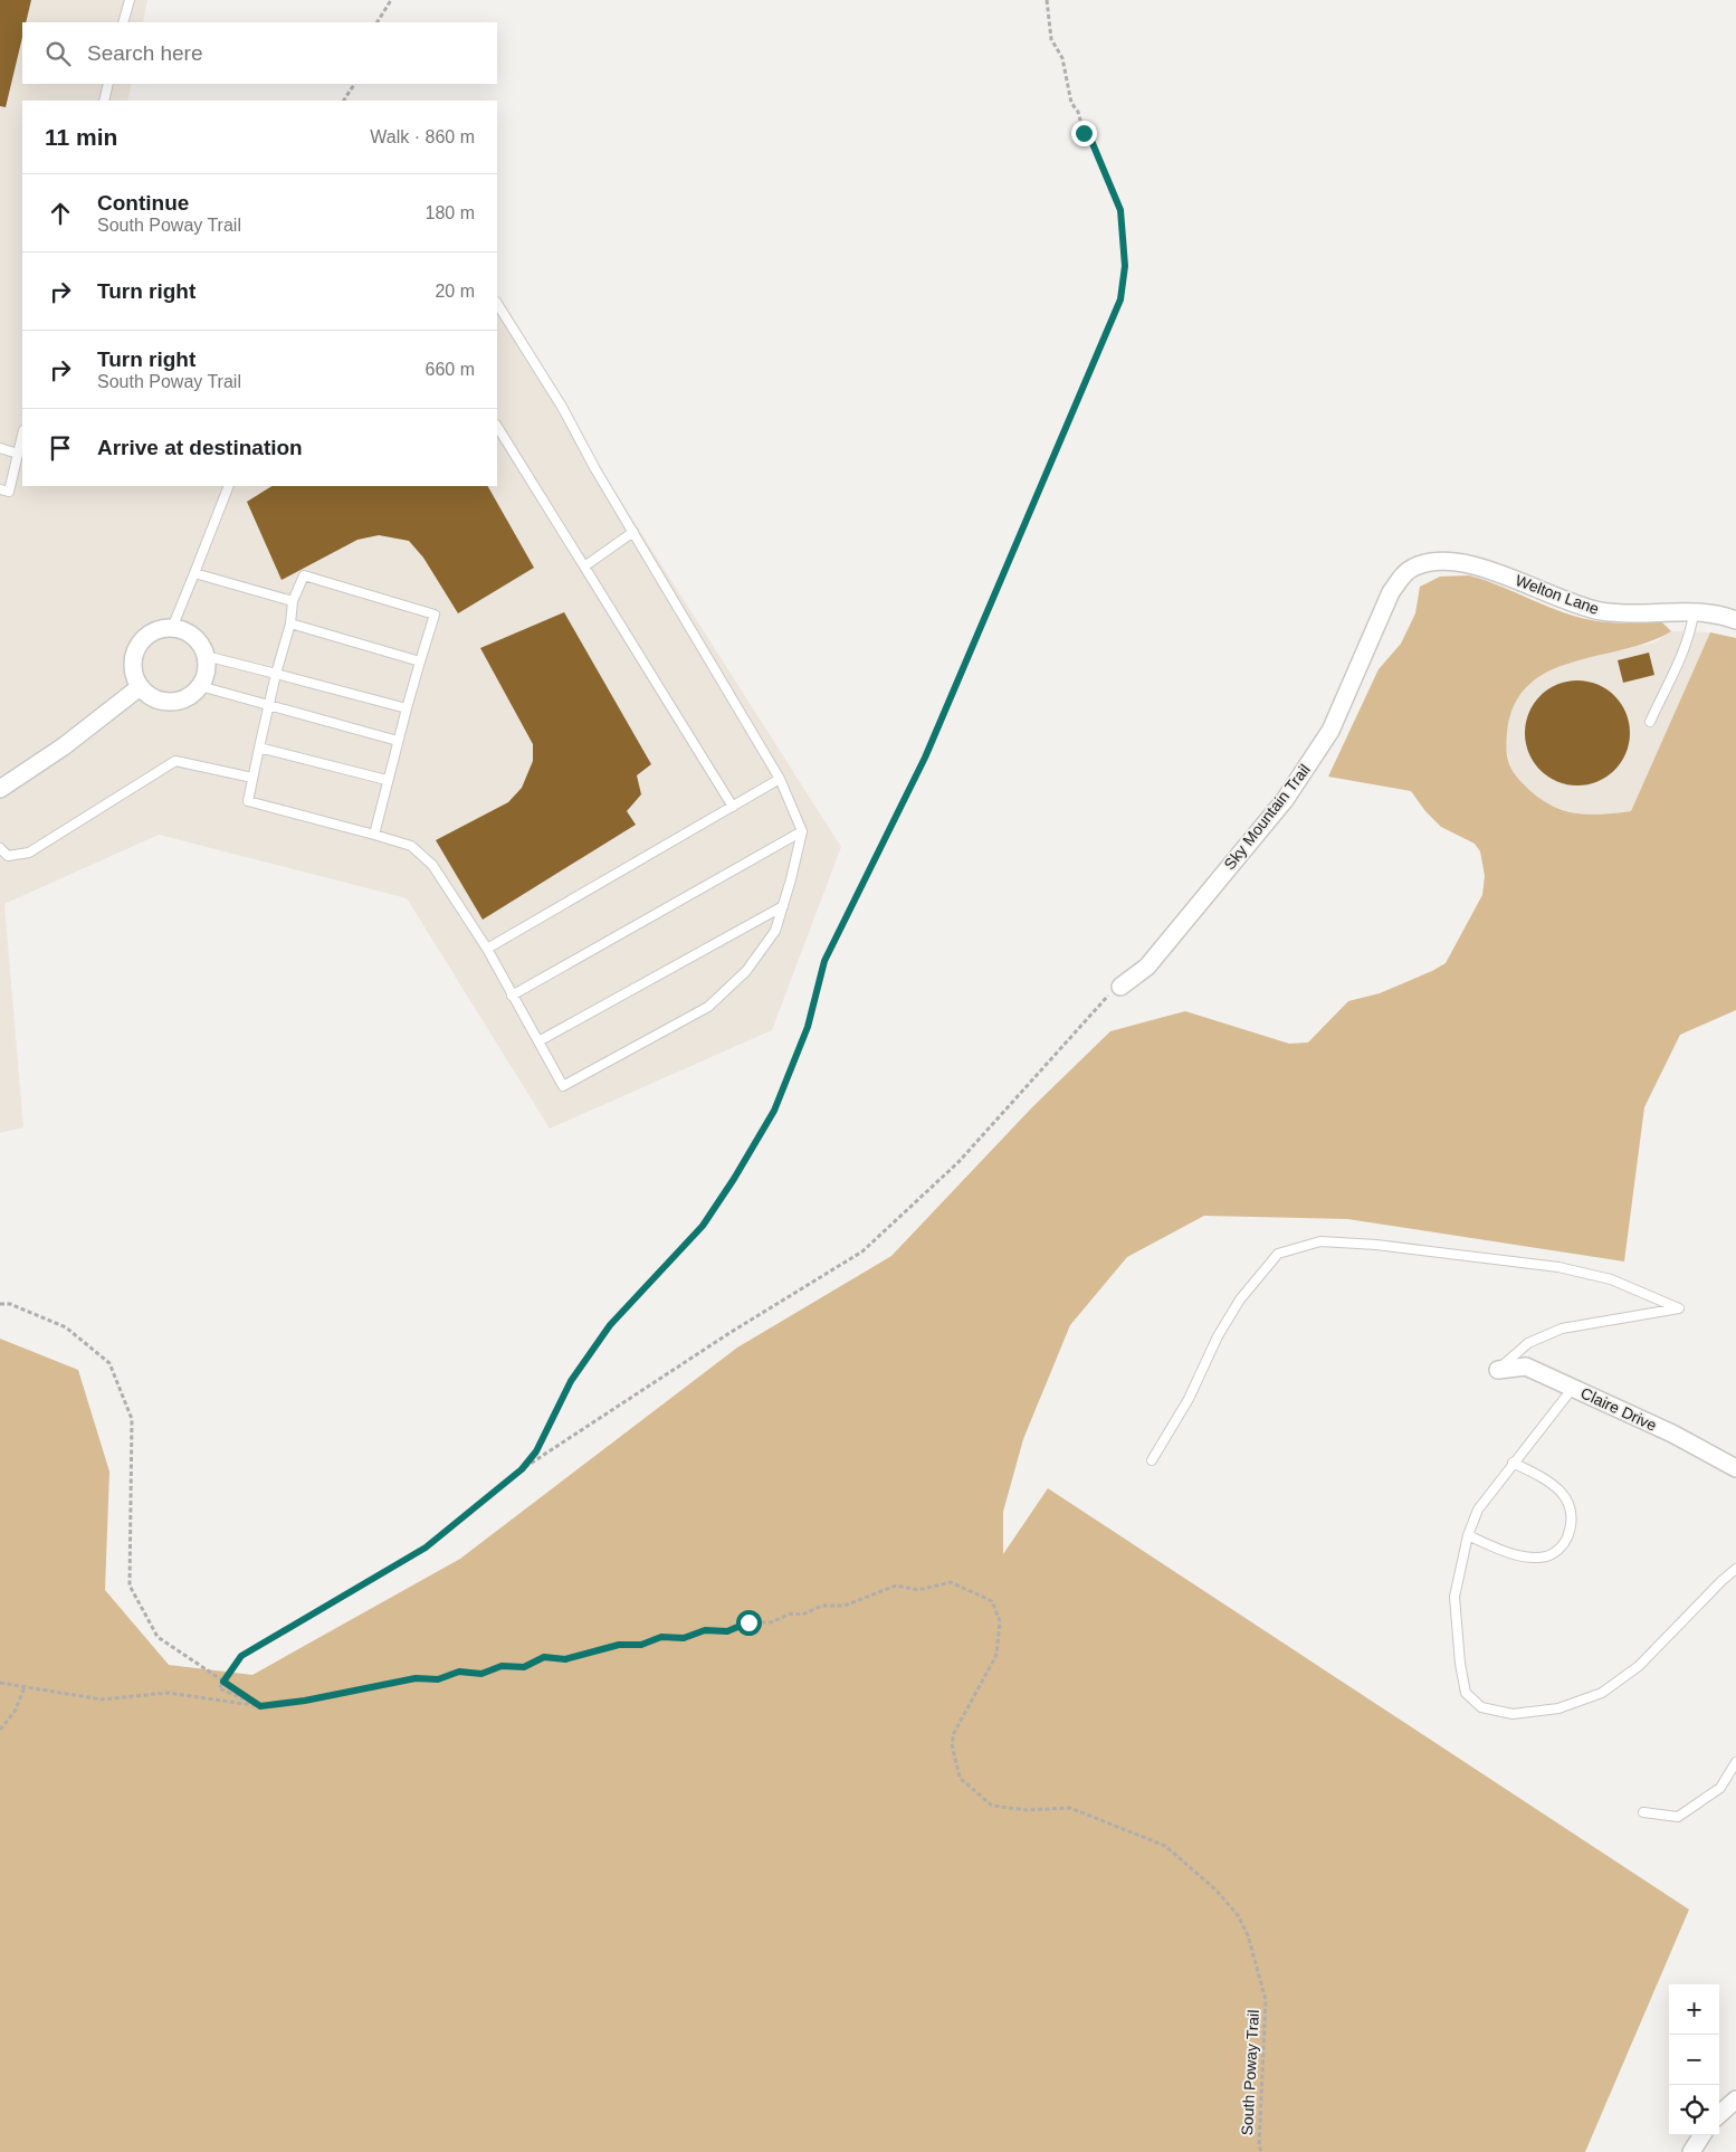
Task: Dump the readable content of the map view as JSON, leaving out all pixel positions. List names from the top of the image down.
{
  "streets": {
    "street": ["Welton Lane", "Sky Mountain Trail", "Claire Drive"],
    "path": ["South Poway Trail"]
  },
  "crossings": [
    ["Welton Lane", "Sky Mountain Trail"]
  ],
  "page": {
    "search": "Search here",
    "heading": ["11 min", "Walk · 860 m"],
    "list": [
      ["Continue", "South Poway Trail", "180 m"],
      ["Turn right", "20 m"],
      ["Turn right", "South Poway Trail", "660 m"],
      "Arrive at destination"
    ],
    "map_buttons": ["+", "−"]
  }
}
